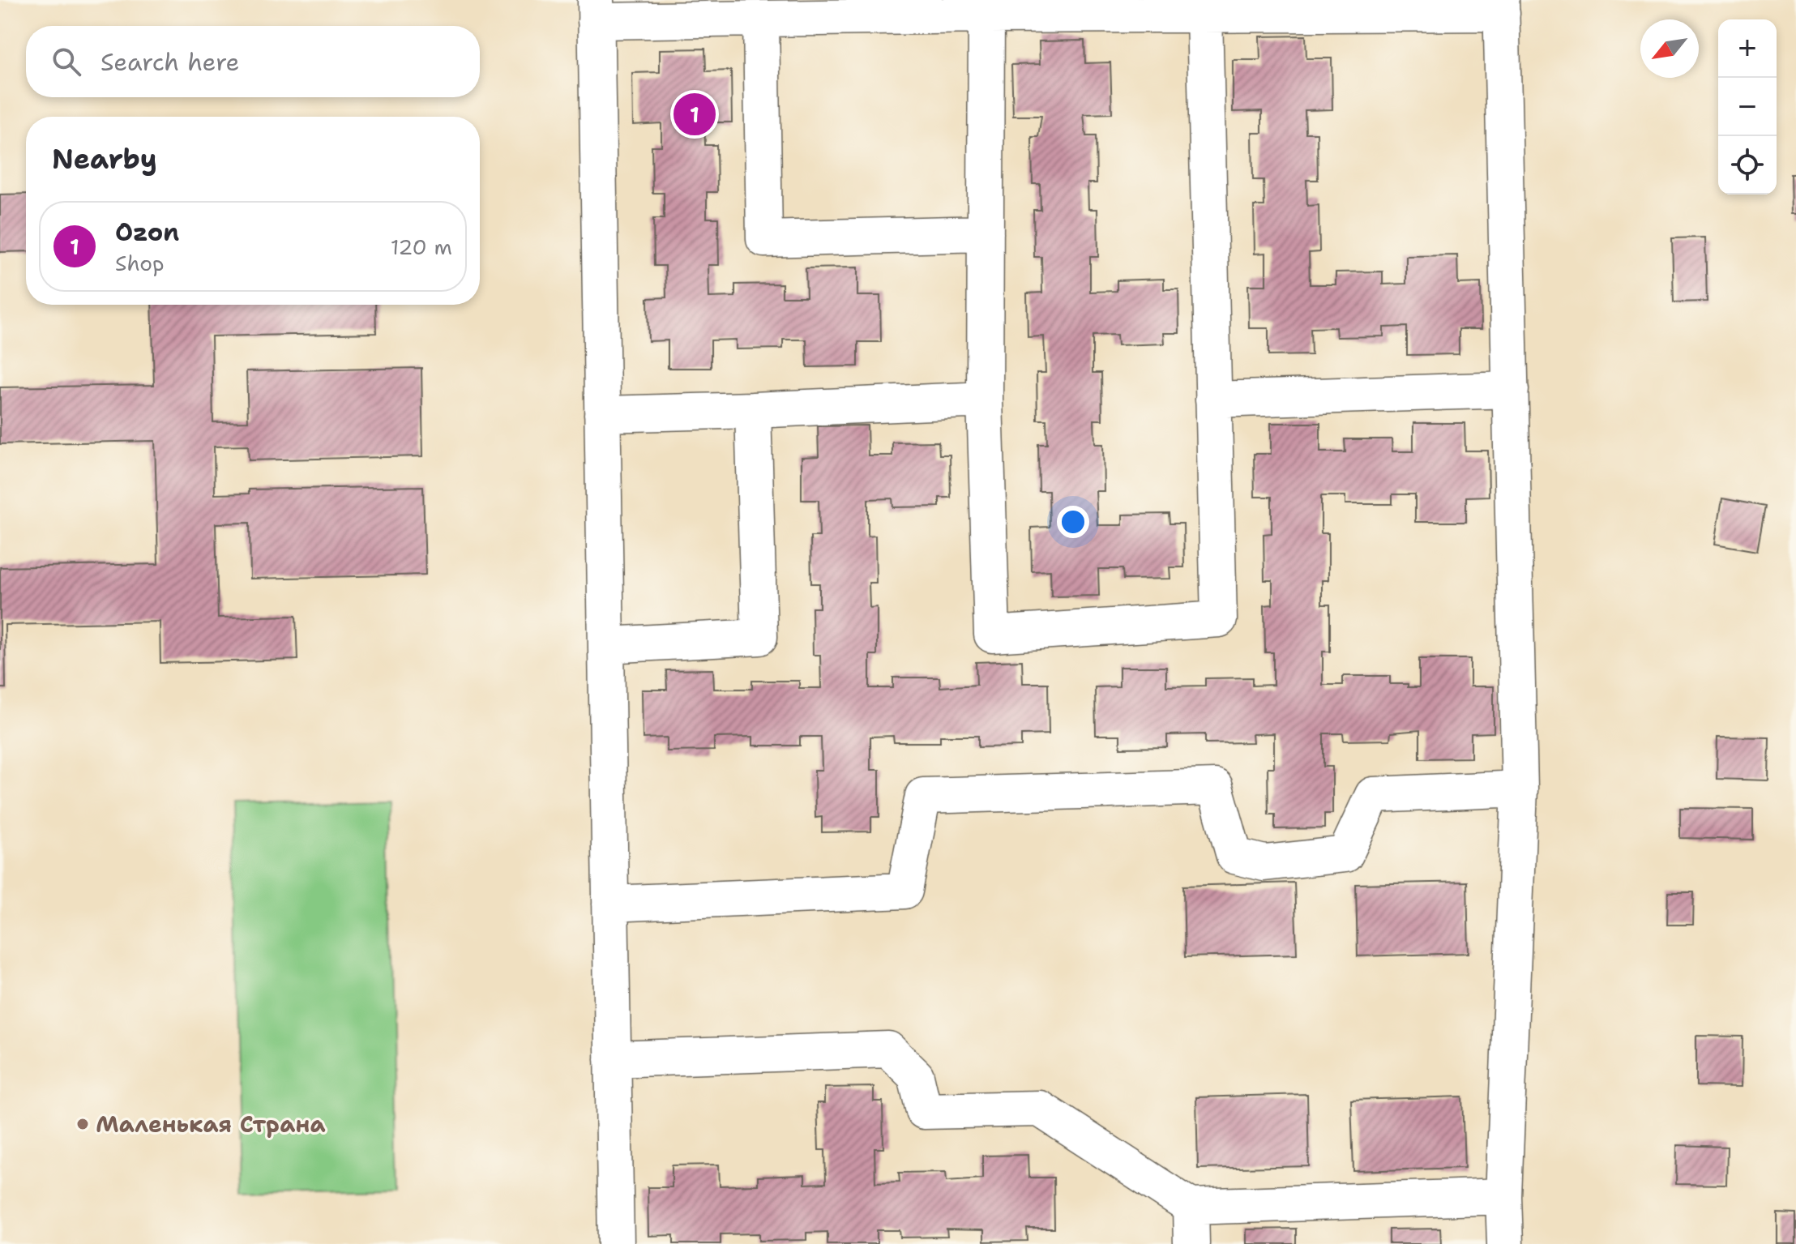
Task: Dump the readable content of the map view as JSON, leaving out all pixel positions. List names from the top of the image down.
{
  "places": ["Маленькая Страна"],
  "north": "bottom left",
  "page": {
    "map_buttons": ["+", "−"],
    "search": "Search here",
    "pins": "1",
    "heading": "Nearby",
    "list": [
      {
        "mark": "1",
        "name": "Ozon",
        "note": "Shop",
        "value": "120 m"
      }
    ]
  }
}
